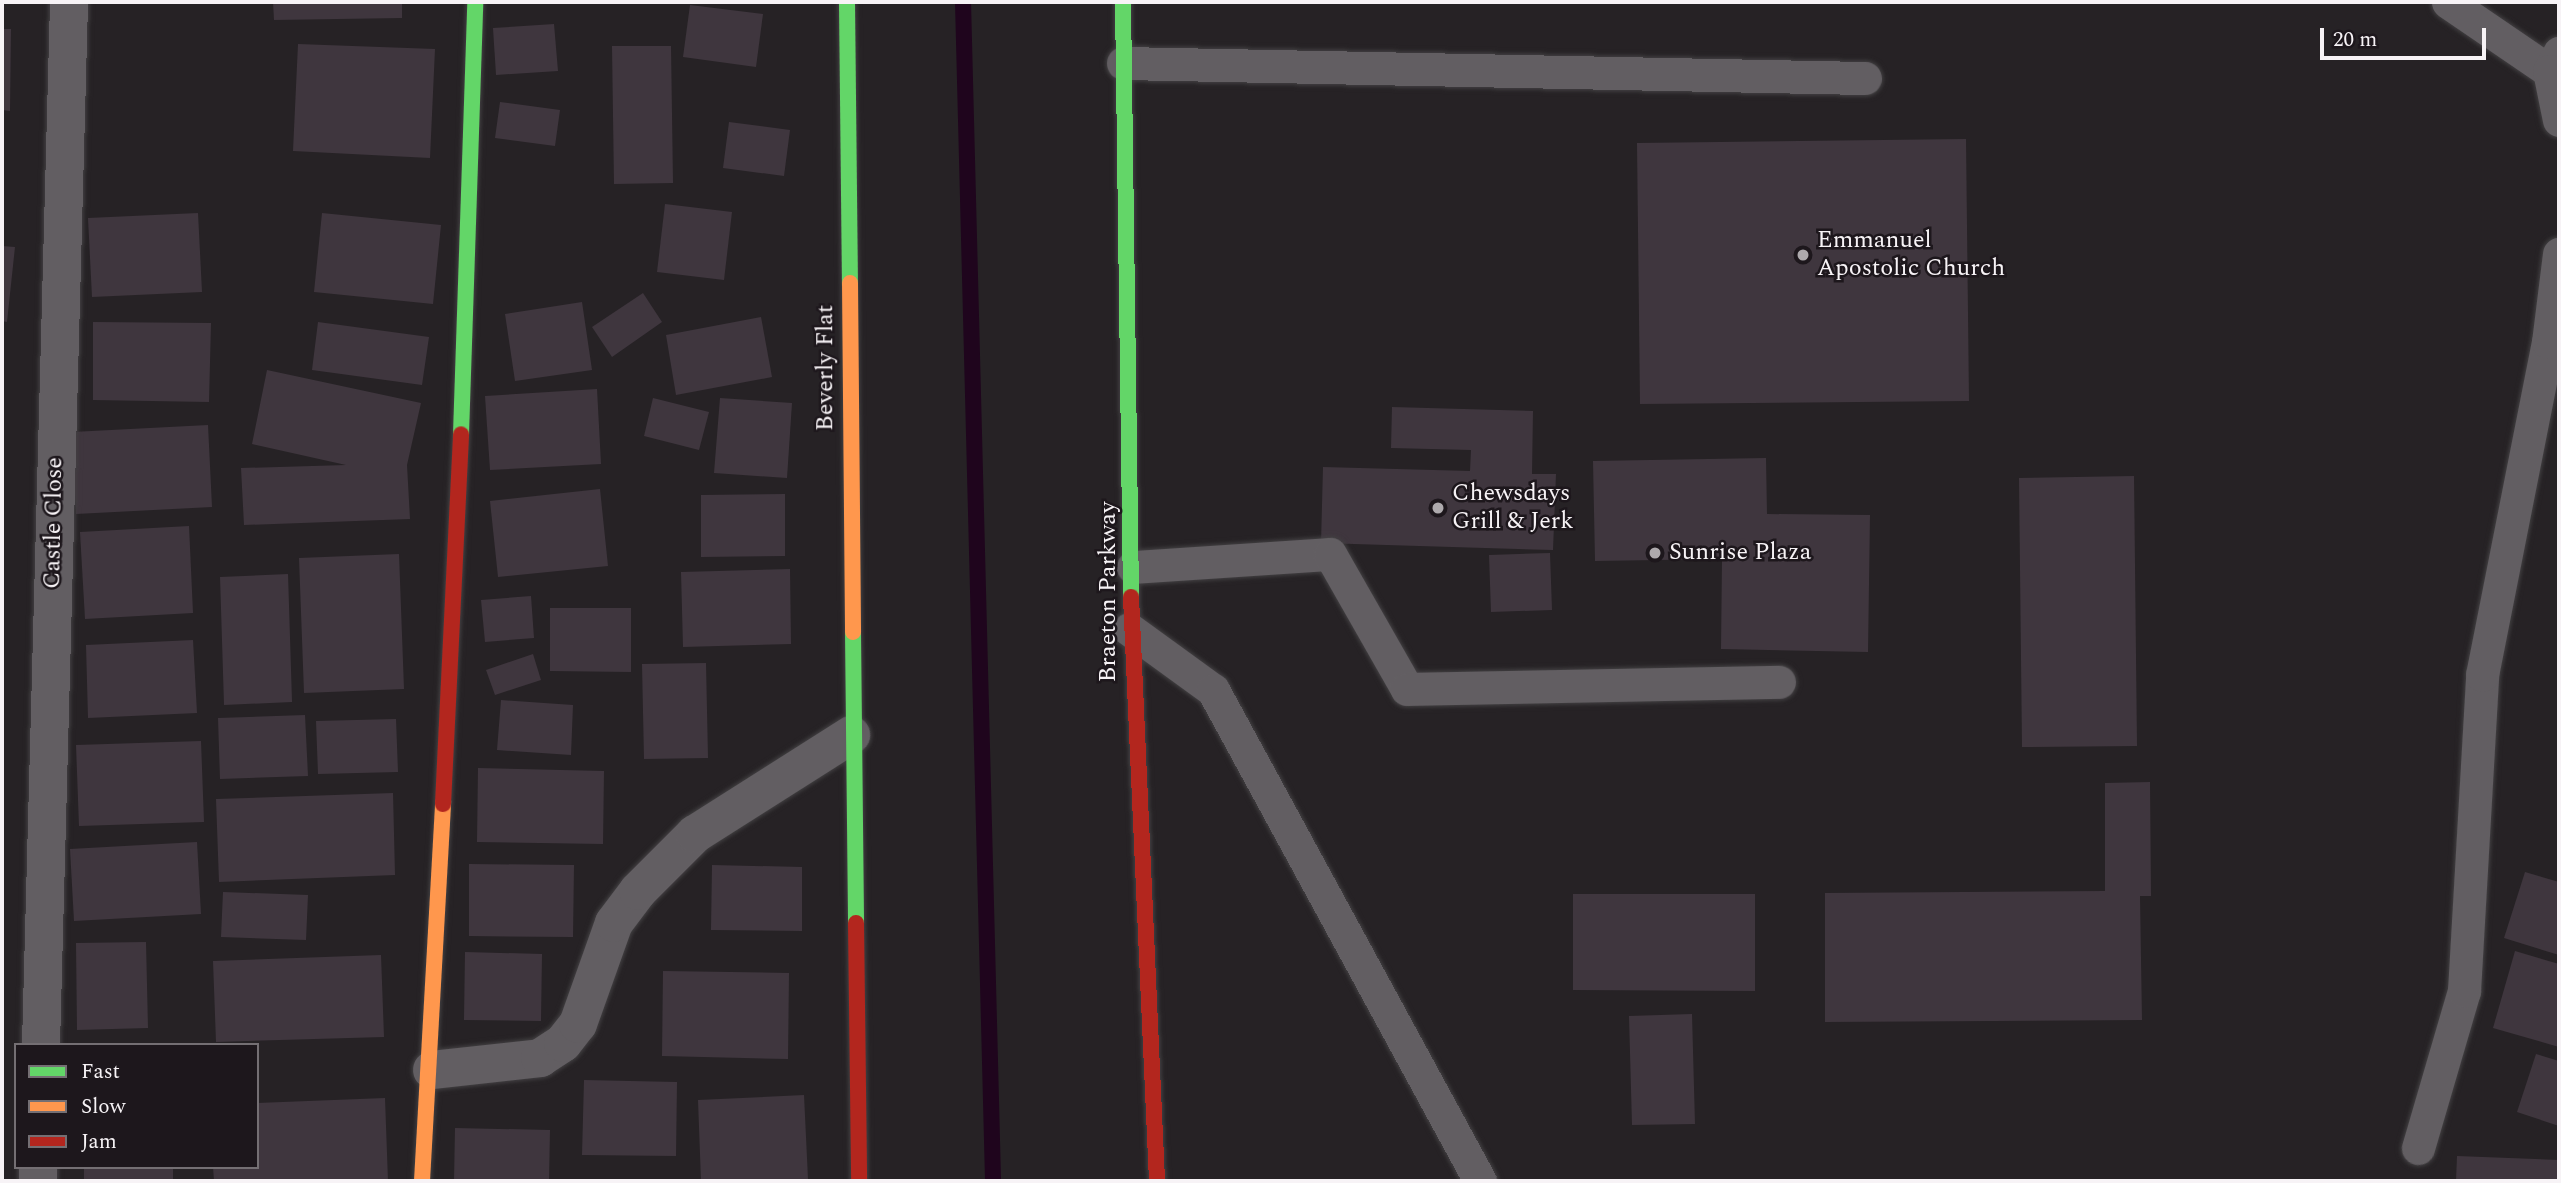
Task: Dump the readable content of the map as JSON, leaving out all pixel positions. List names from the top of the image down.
{
  "streets": {
    "street": ["Beverly Flat", "Castle Close", "Braeton Parkway"]
  },
  "places": ["Emmanuel Apostolic Church", "Chewsdays Grill & Jerk", "Sunrise Plaza"],
  "legend": ["Fast", "Slow", "Jam"],
  "scale_bar": "20 m"
}
